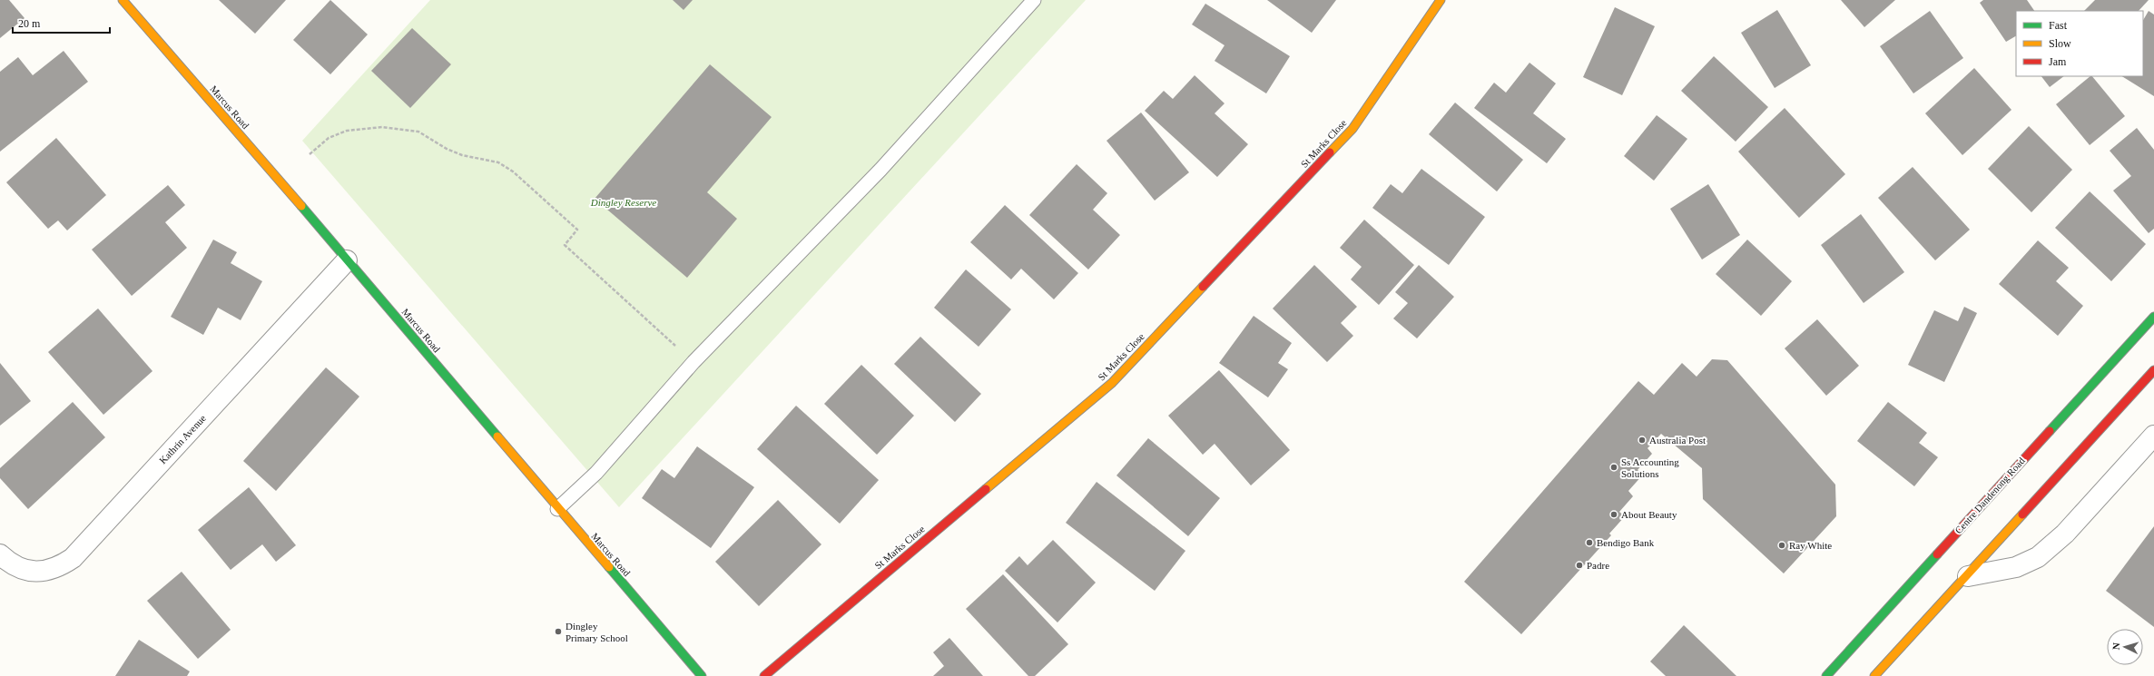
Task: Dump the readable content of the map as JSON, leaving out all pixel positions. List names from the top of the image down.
{
  "streets": {
    "main road": ["Marcus Road", "St Marks Close", "Centre Dandenong Road"],
    "street": ["Kathrin Avenue"]
  },
  "crossings": [
    ["Marcus Road", "Kathrin Avenue"]
  ],
  "parks": ["Dingley Reserve"],
  "places": [
    "Australia Post",
    "Ss Accounting Solutions",
    "About Beauty",
    "Bendigo Bank",
    "Ray White",
    "Padre",
    "Dingley Primary School"
  ],
  "legend": ["Fast", "Slow", "Jam"],
  "scale_bar": "20 m",
  "north": "left"
}
